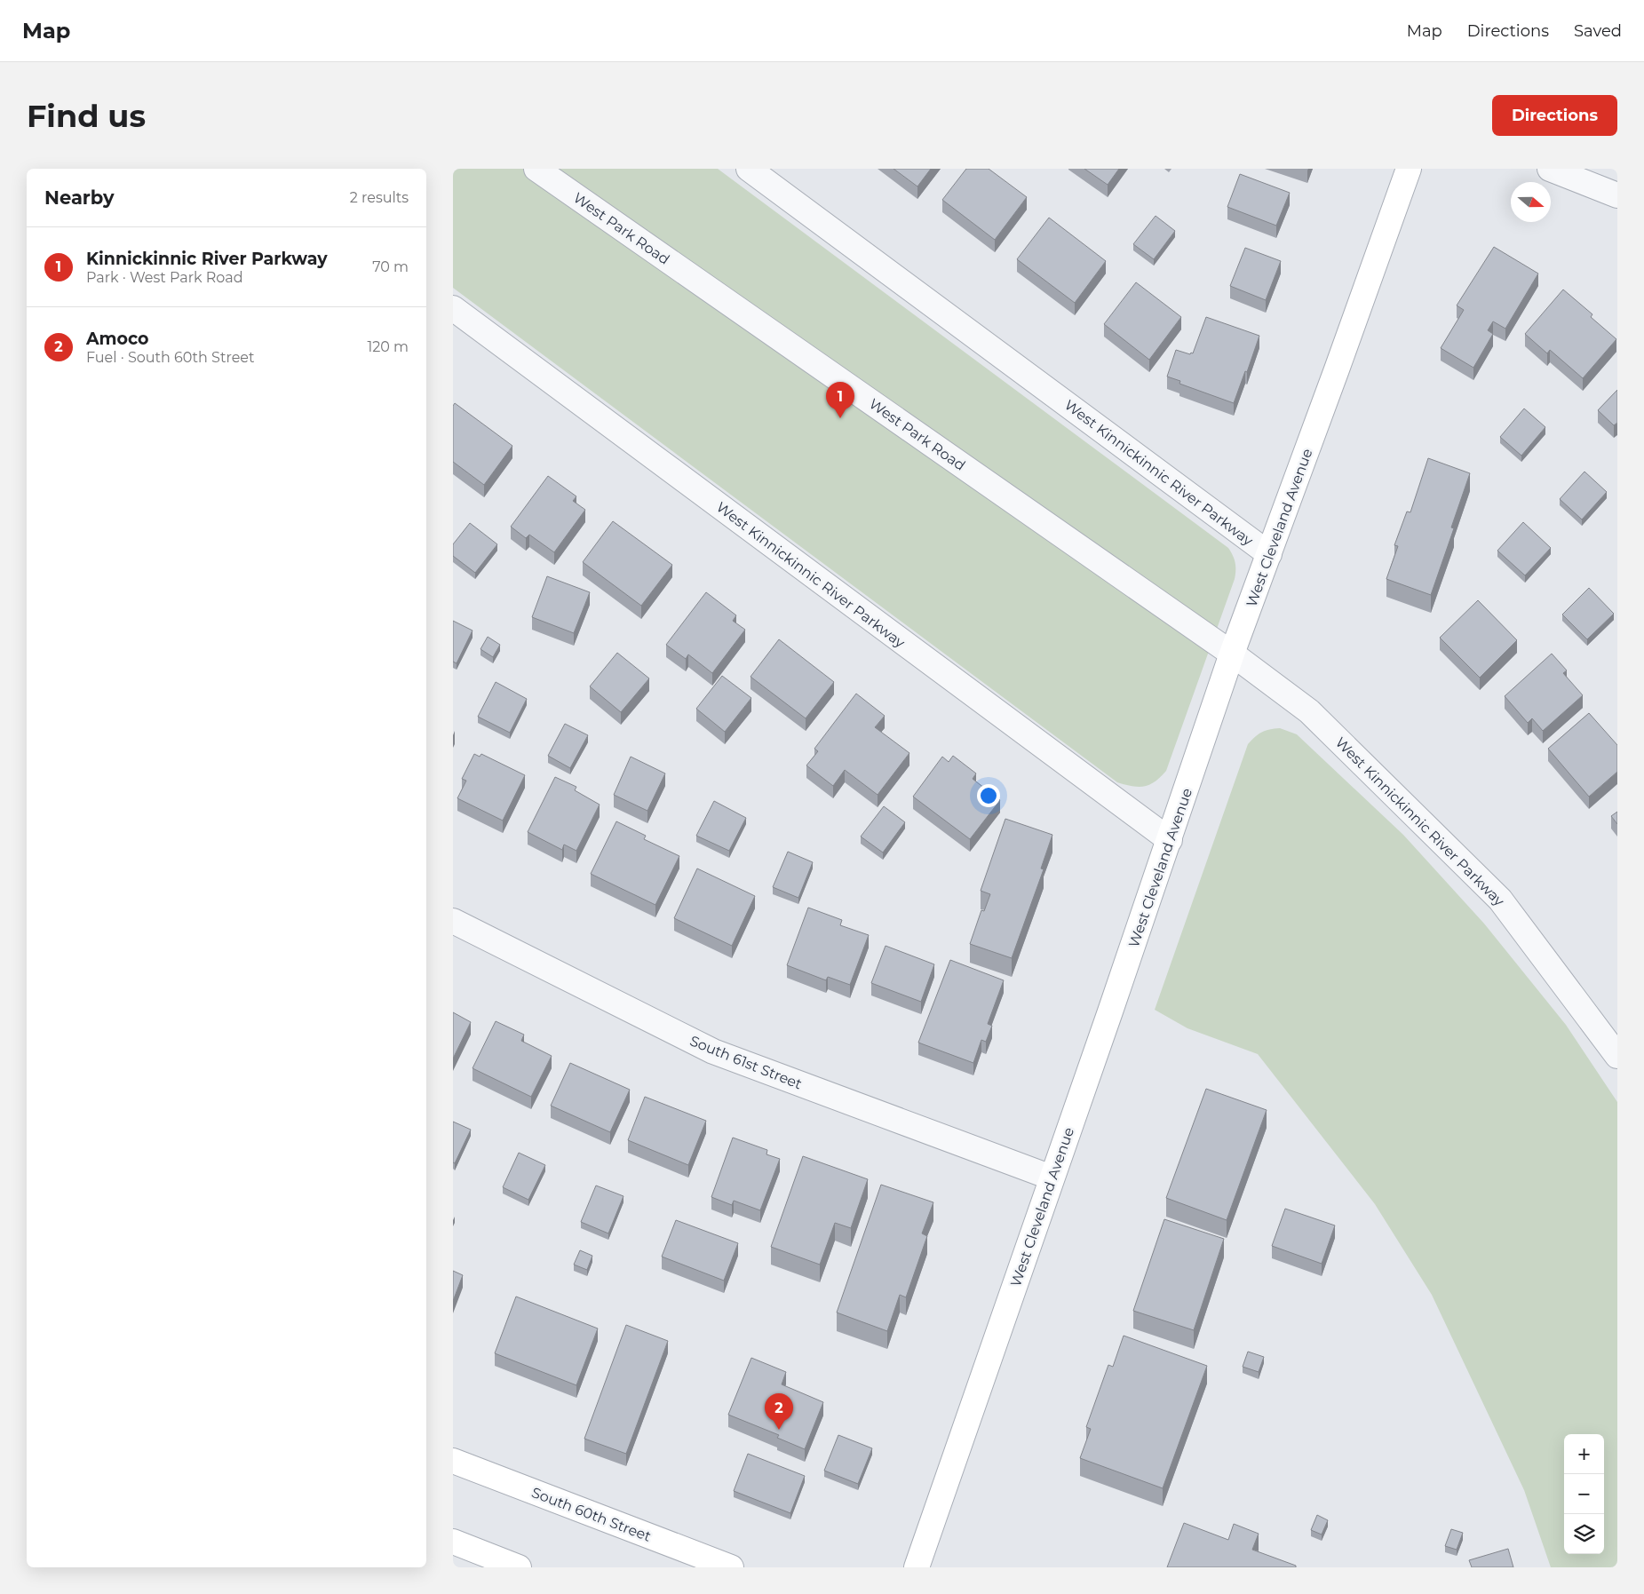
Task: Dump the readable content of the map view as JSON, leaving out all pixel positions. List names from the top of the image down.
{
  "streets": {
    "street": [
      "West Park Road",
      "West Kinnickinnic River Parkway",
      "West Cleveland Avenue",
      "South 61st Street",
      "South 60th Street"
    ]
  },
  "crossings": [
    ["West Park Road", "West Kinnickinnic River Parkway"],
    ["West Park Road", "West Cleveland Avenue"],
    ["West Kinnickinnic River Parkway", "West Cleveland Avenue"],
    ["West Cleveland Avenue", "South 61st Street"]
  ],
  "north": "right",
  "page": {
    "header": "Map",
    "nav": ["Map", "Directions", "Saved"],
    "buttons": "Directions",
    "title": "Find us",
    "heading": ["Nearby", "2 results"],
    "list": [
      {
        "mark": "1",
        "name": "Kinnickinnic River Parkway",
        "note": "Park · West Park Road",
        "value": "70 m"
      },
      {
        "mark": "2",
        "name": "Amoco",
        "note": "Fuel · South 60th Street",
        "value": "120 m"
      }
    ],
    "pins": ["1", "2"],
    "map_buttons": ["+", "−"]
  }
}
